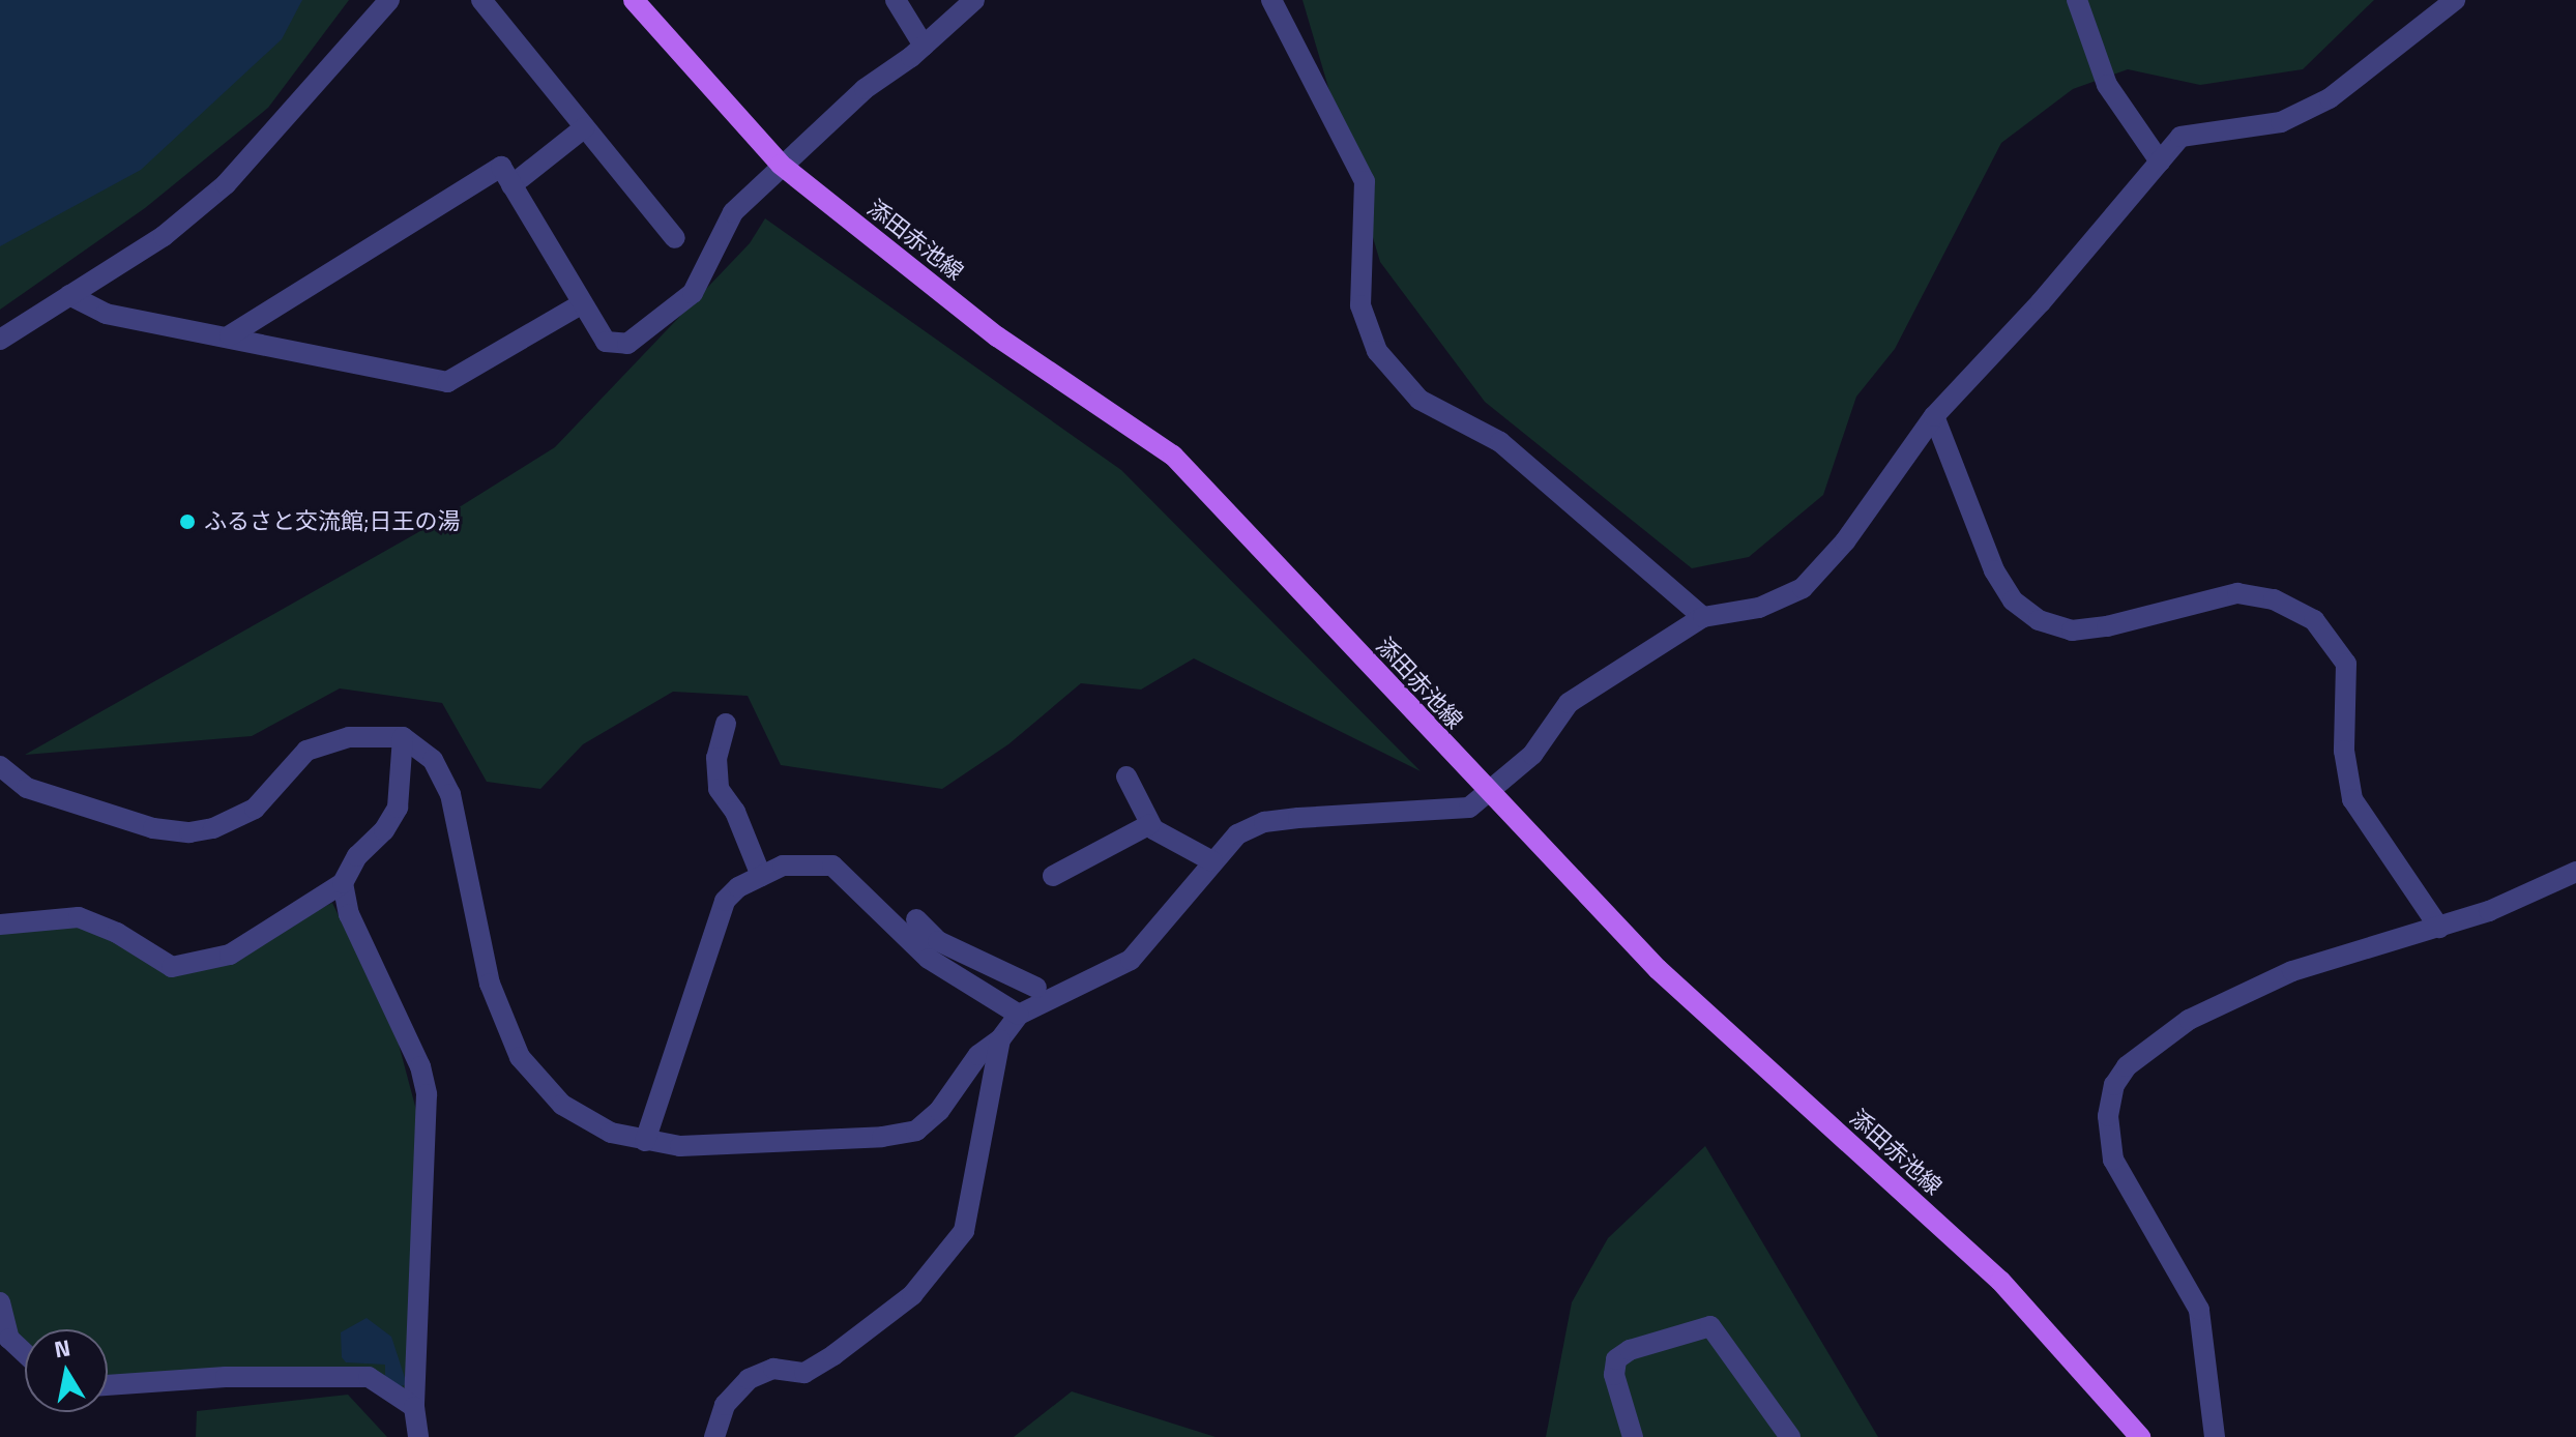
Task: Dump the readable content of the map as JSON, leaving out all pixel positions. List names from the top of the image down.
{
  "streets": {
    "main road": ["添田赤池線"]
  },
  "places": ["ふるさと交流館;日王の湯"],
  "north": "top"
}
